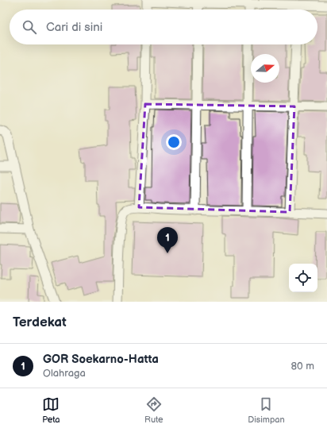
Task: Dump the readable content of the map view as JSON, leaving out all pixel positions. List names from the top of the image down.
{
  "north": "right",
  "page": {
    "search": "Cari di sini",
    "pins": "1",
    "heading": "Terdekat",
    "list": [
      {
        "mark": "1",
        "name": "GOR Soekarno-Hatta",
        "note": "Olahraga",
        "value": "80 m"
      }
    ],
    "nav": ["Peta", "Rute", "Disimpan"]
  }
}
